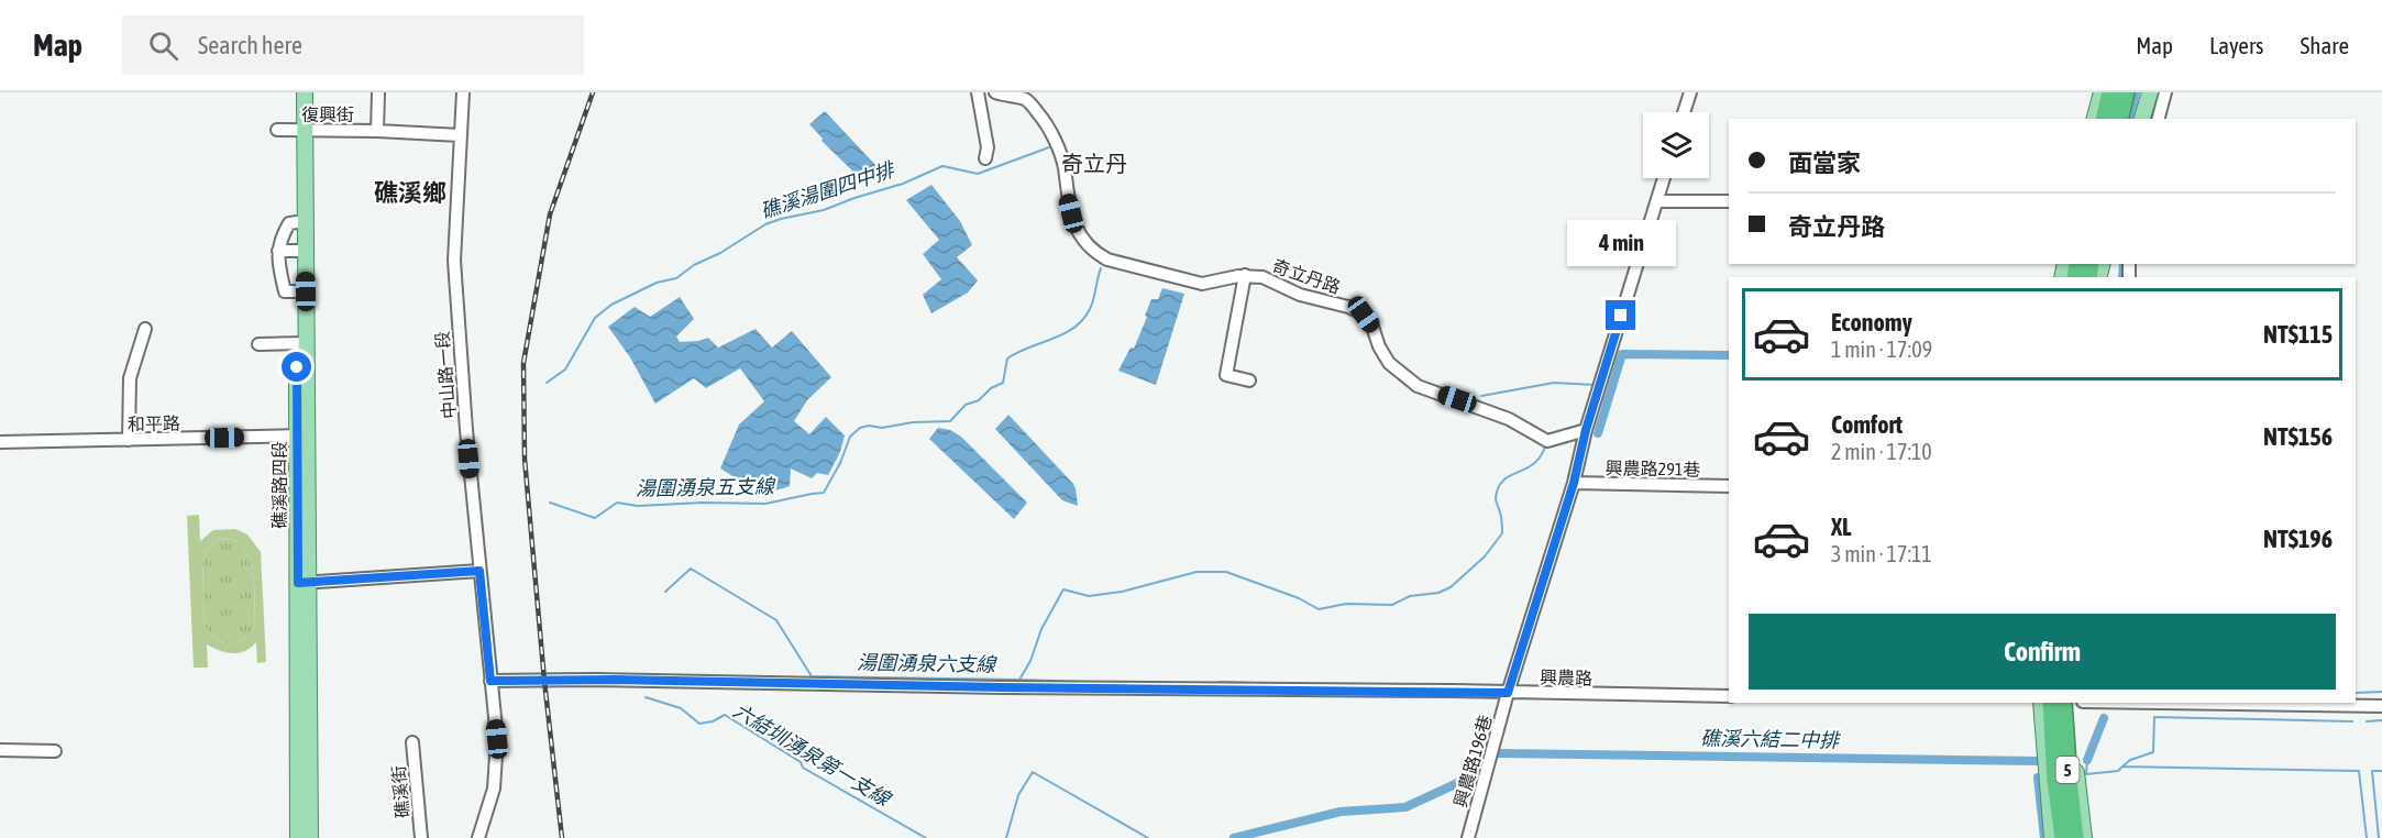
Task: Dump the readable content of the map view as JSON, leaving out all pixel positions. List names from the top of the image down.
{
  "streets": {
    "highway": ["5"],
    "main road": ["礁溪路四段"],
    "street": [
      "復興街",
      "奇立丹路",
      "中山路一段",
      "和平路",
      "興農路291巷",
      "興農路",
      "興農路196巷",
      "礁溪街"
    ]
  },
  "crossings": [
    ["復興街", "中山路一段"],
    ["復興街", "礁溪路四段"],
    ["中山路一段", "興農路"],
    ["和平路", "礁溪路四段"],
    ["興農路", "興農路196巷"]
  ],
  "districts": ["奇立丹", "礁溪鄉"],
  "water": [
    "礁溪湯圍四中排",
    "湯圍湧泉五支線",
    "湯圍湧泉六支線",
    "礁溪六結二中排",
    "六結圳湧泉第一支線"
  ],
  "page": {
    "header": "Map",
    "search": "Search here",
    "nav": ["Map", "Layers", "Share"],
    "banner": ["面當家", "奇立丹路"],
    "bubble": "4 min",
    "list": [
      {
        "name": "Economy",
        "note": "1 min · 17:09",
        "value": "NT$115"
      },
      {
        "name": "Comfort",
        "note": "2 min · 17:10",
        "value": "NT$156"
      },
      {
        "name": "XL",
        "note": "3 min · 17:11",
        "value": "NT$196"
      }
    ],
    "buttons": "Confirm"
  }
}
